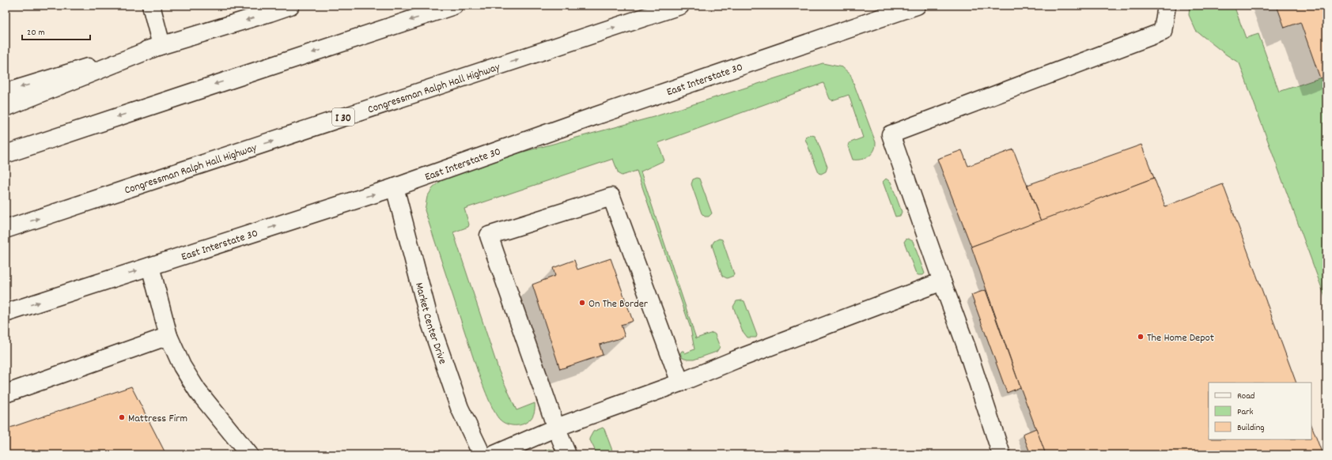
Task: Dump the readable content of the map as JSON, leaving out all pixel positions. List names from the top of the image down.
{
  "streets": {
    "main road": [
      "East Interstate 30",
      "Congressman Ralph Hall Highway",
      "I 30",
      "Market Center Drive"
    ]
  },
  "crossings": [
    ["East Interstate 30", "Market Center Drive"]
  ],
  "places": ["On The Border", "The Home Depot", "Mattress Firm"],
  "legend": ["Road", "Park", "Building"],
  "scale_bar": "20 m"
}
